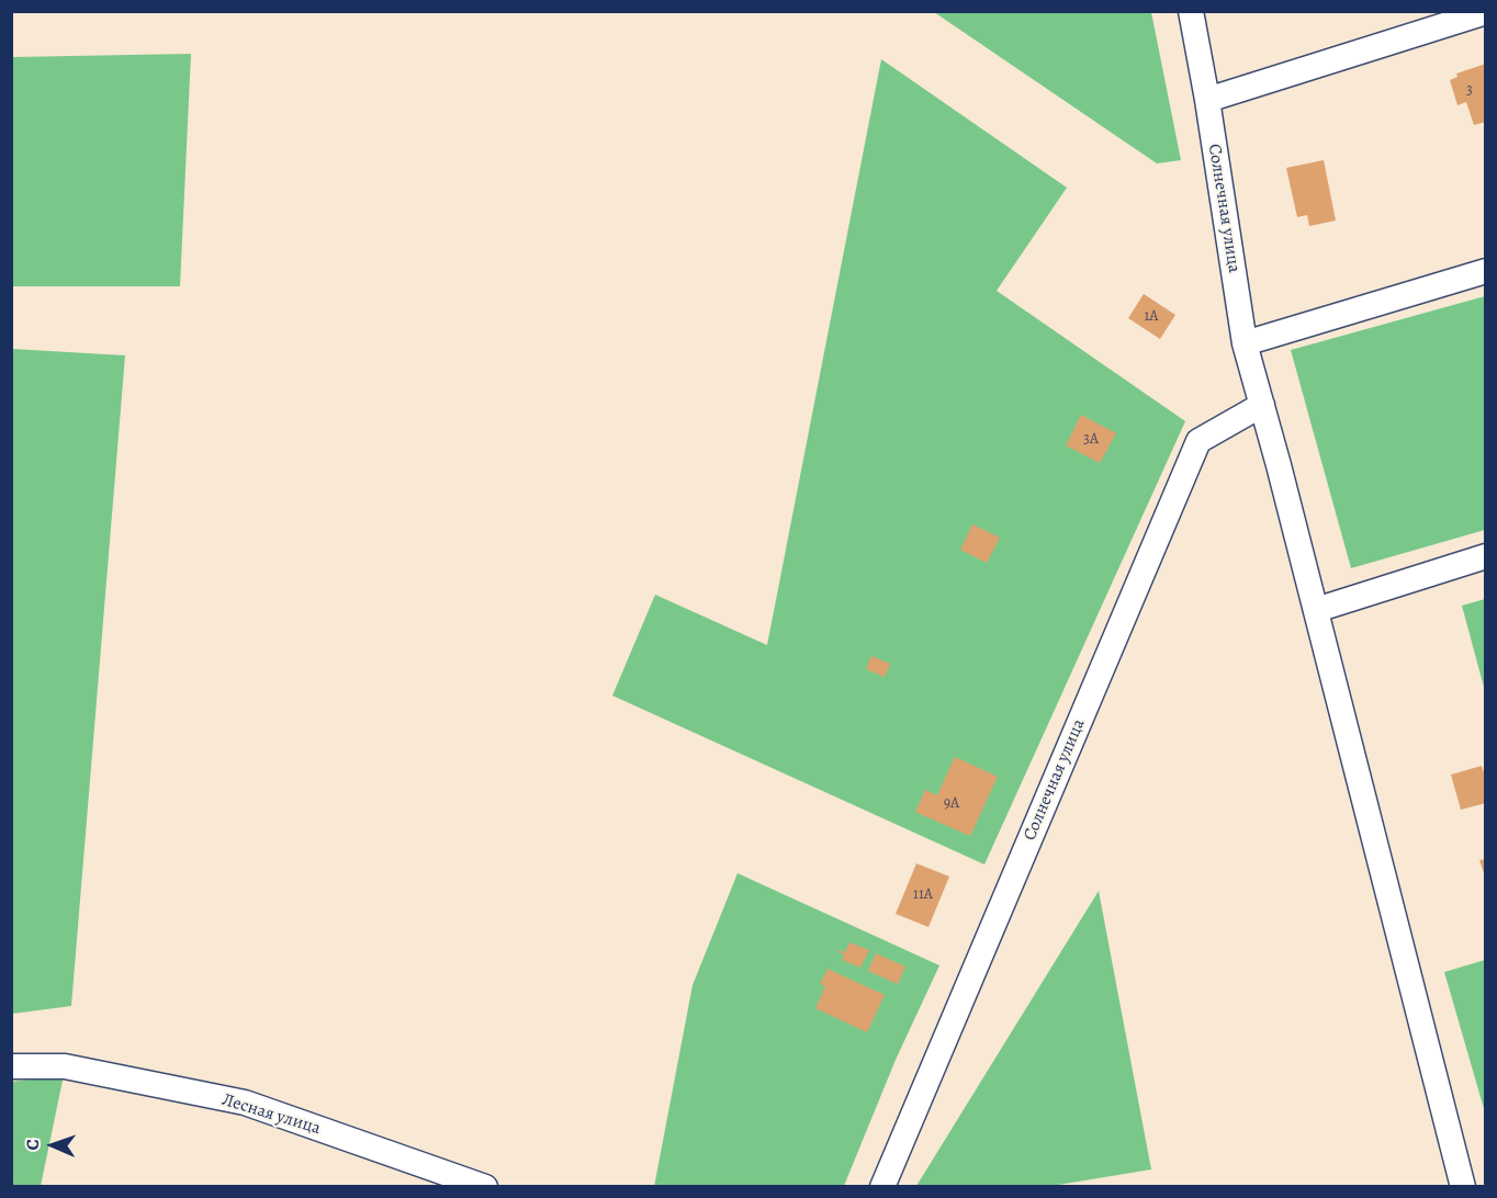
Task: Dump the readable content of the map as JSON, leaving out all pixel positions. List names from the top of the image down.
{
  "streets": {
    "street": ["Солнечная улица", "Лесная улица"]
  },
  "house_numbers": [
    "3",
    "1А",
    "3А",
    "9А",
    "11А"
  ],
  "north": "left"
}
